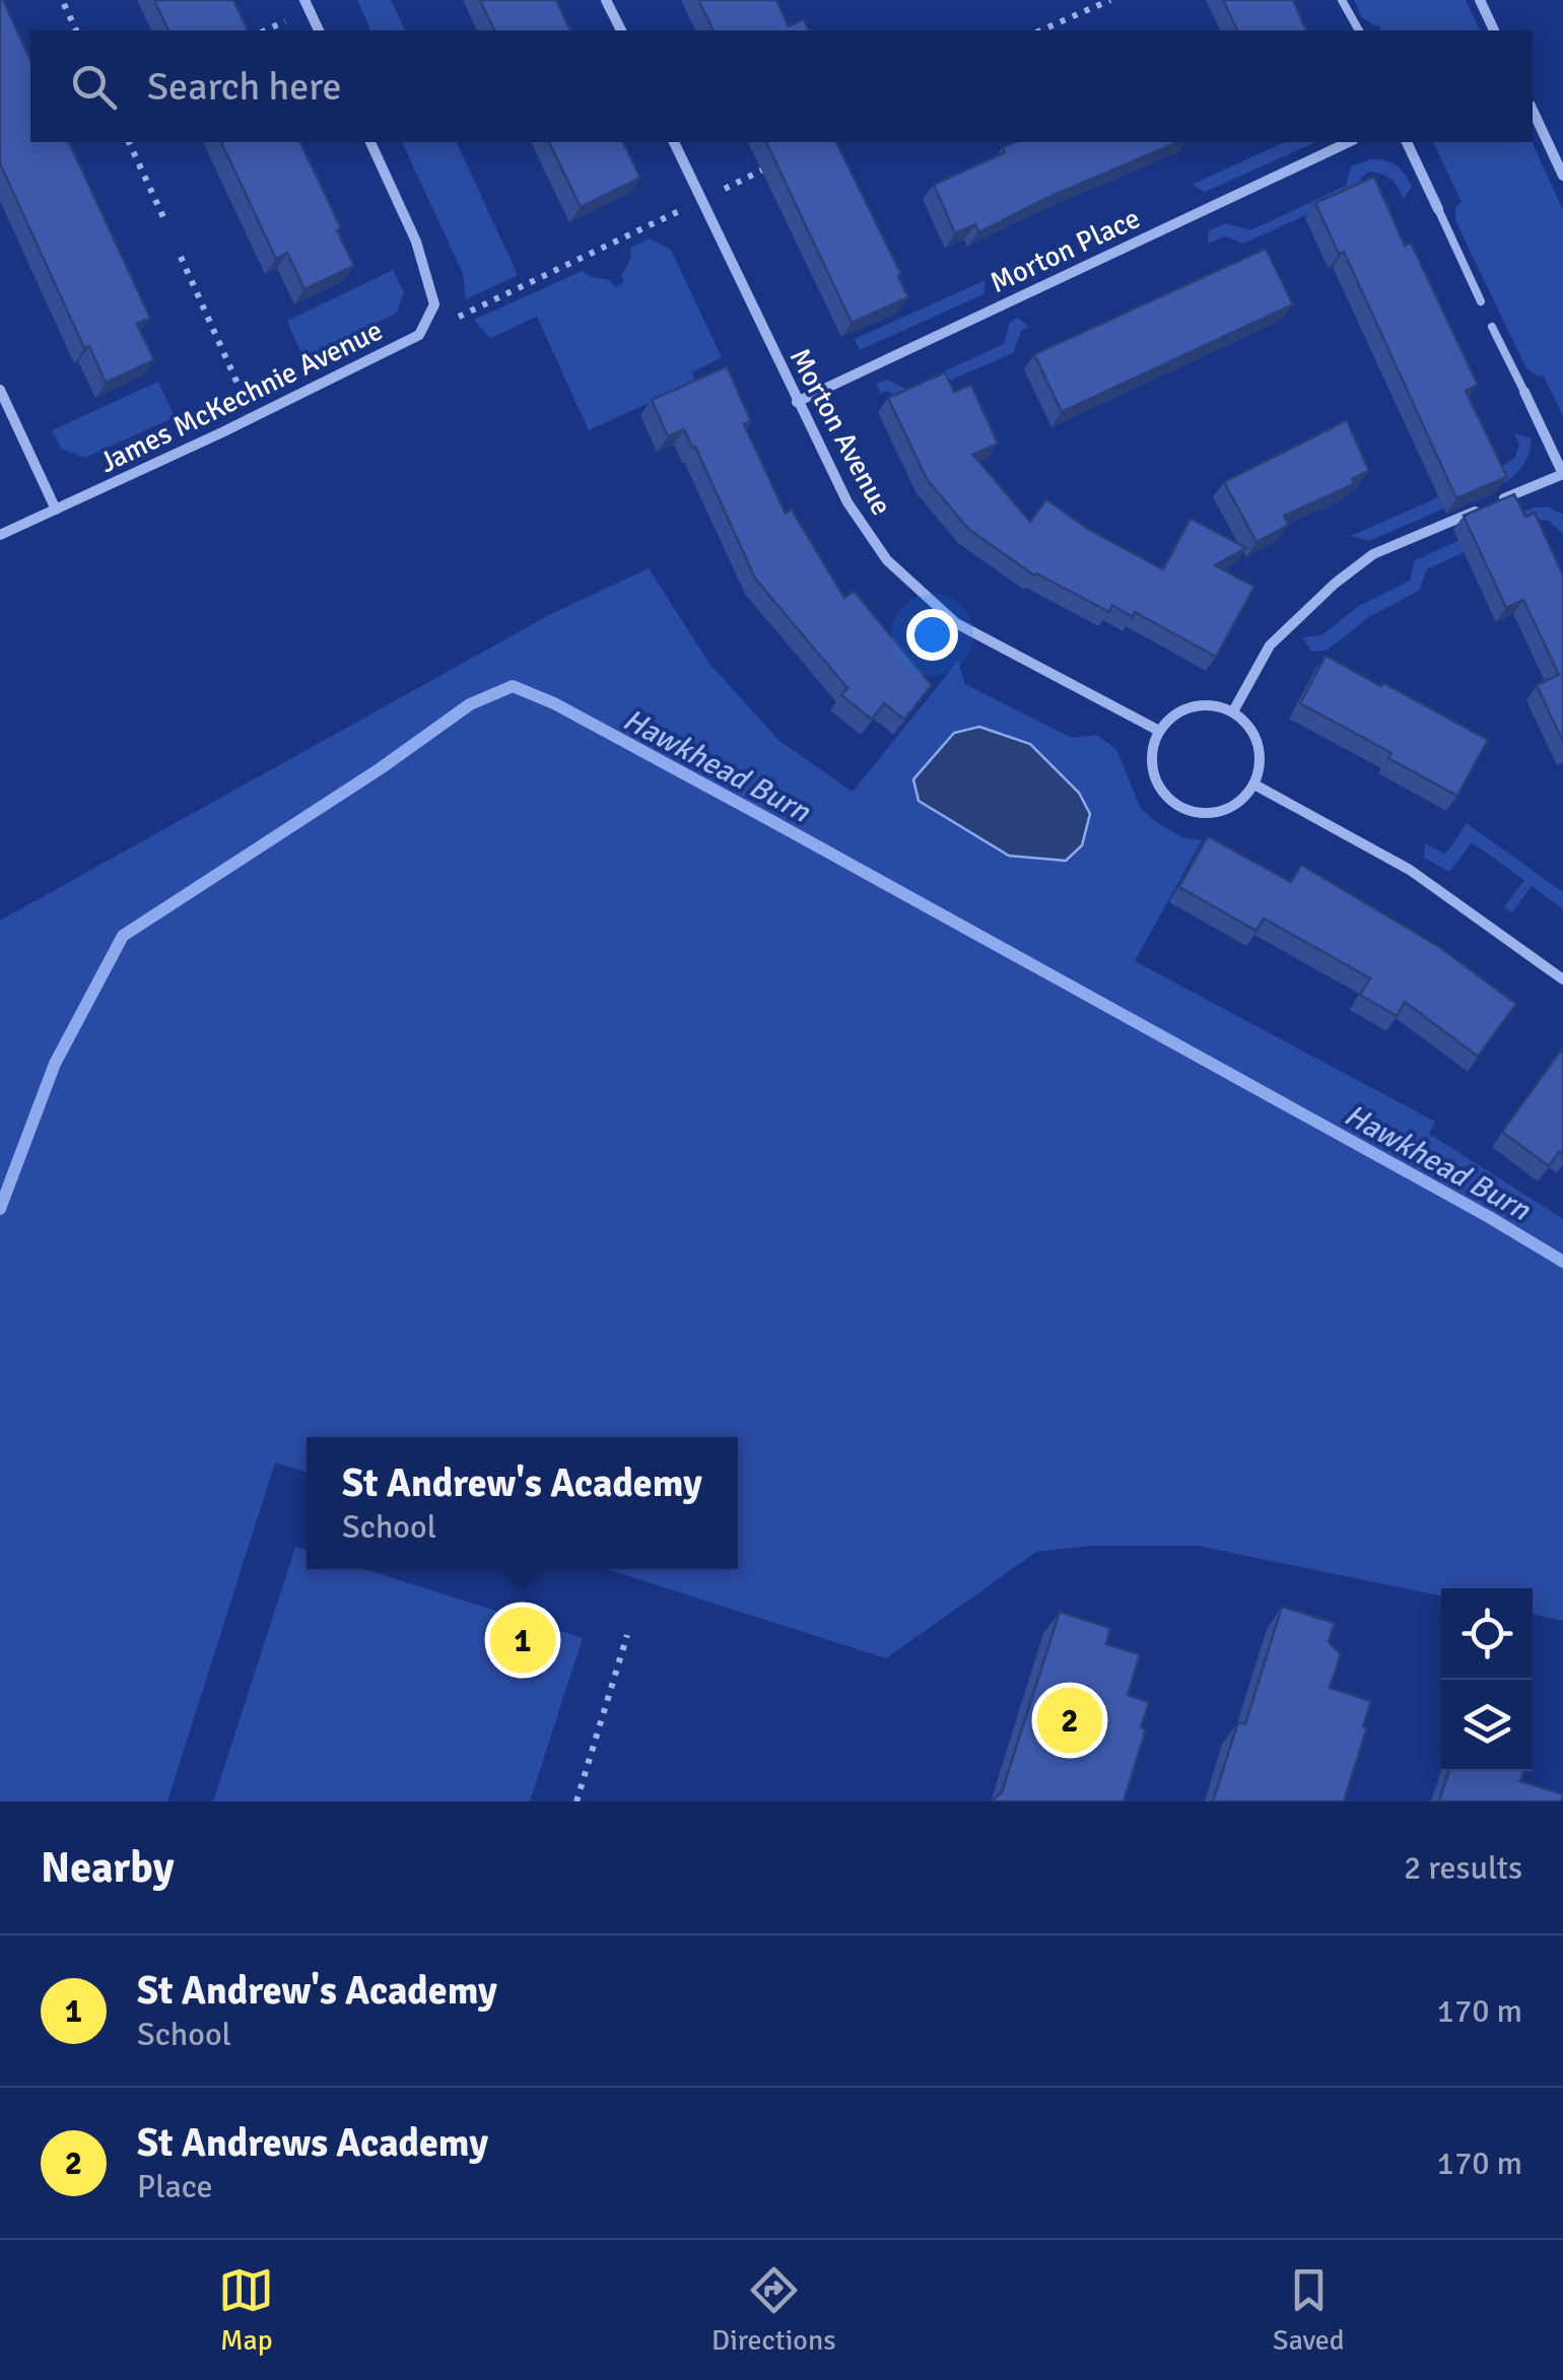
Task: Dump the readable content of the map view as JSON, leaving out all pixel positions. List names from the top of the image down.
{
  "streets": {
    "street": ["Morton Place", "James McKechnie Avenue", "Morton Avenue"]
  },
  "crossings": [
    ["Morton Place", "Morton Avenue"]
  ],
  "water": ["Hawkhead Burn"],
  "page": {
    "search": "Search here",
    "popup": ["St Andrew's Academy", "School"],
    "pins": ["1", "2"],
    "heading": ["Nearby", "2 results"],
    "list": [
      {
        "mark": "1",
        "name": "St Andrew's Academy",
        "note": "School",
        "value": "170 m"
      },
      {
        "mark": "2",
        "name": "St Andrews Academy",
        "note": "Place",
        "value": "170 m"
      }
    ],
    "nav": ["Map", "Directions", "Saved"]
  }
}
